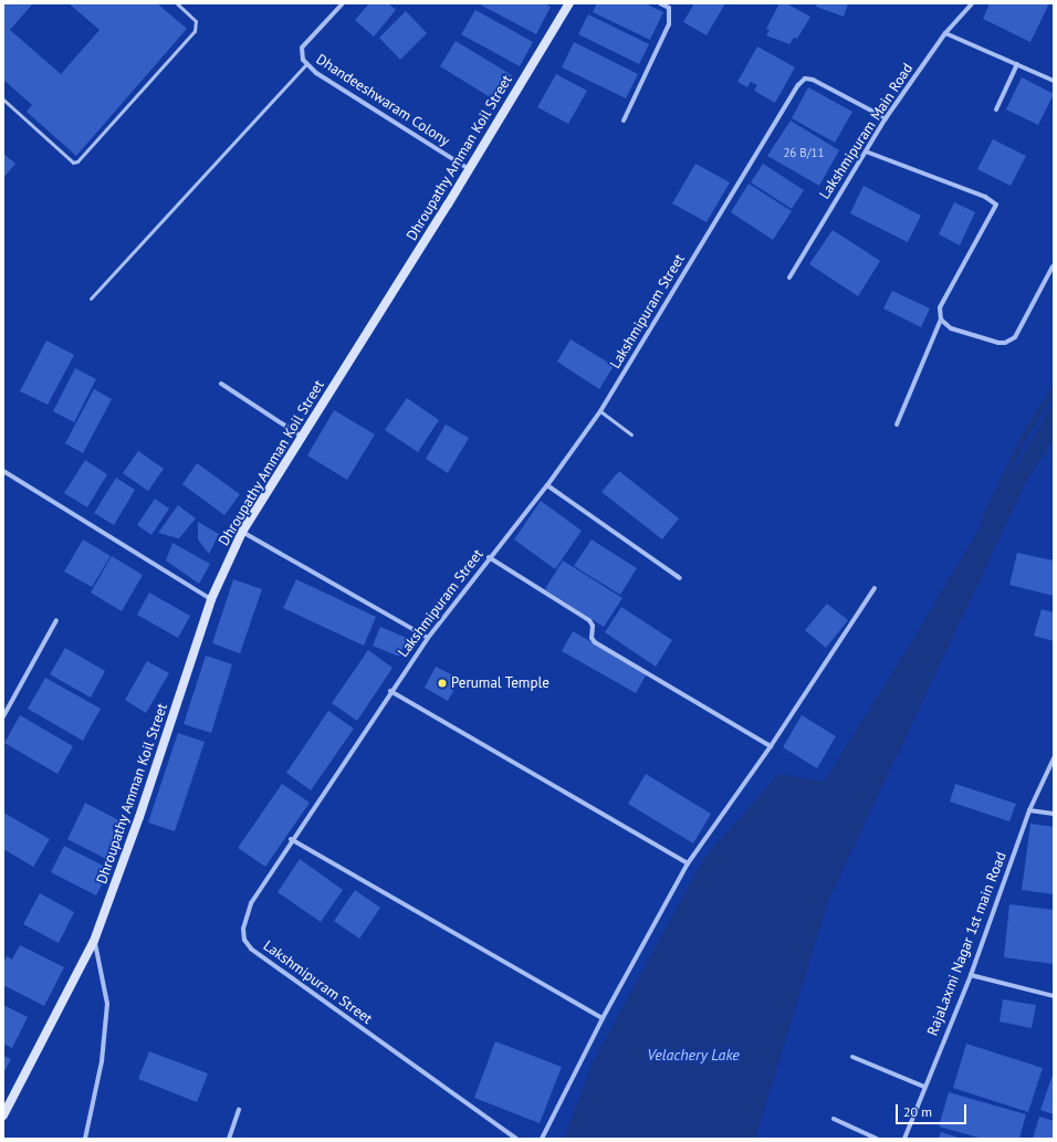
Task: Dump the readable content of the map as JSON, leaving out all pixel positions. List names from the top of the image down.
{
  "streets": {
    "street": [
      "Dhandeeshwaram Colony",
      "Lakshmipuram Main Road",
      "Dhroupathy Amman Koil Street",
      "Lakshmipuram Street",
      "RajaLaxmi Nagar 1st main Road"
    ]
  },
  "crossings": [
    ["Dhandeeshwaram Colony", "Dhroupathy Amman Koil Street"],
    ["Lakshmipuram Main Road", "Lakshmipuram Street"]
  ],
  "water": ["Velachery Lake"],
  "places": ["Perumal Temple"],
  "house_numbers": ["26 B/11"],
  "scale_bar": "20 m"
}
